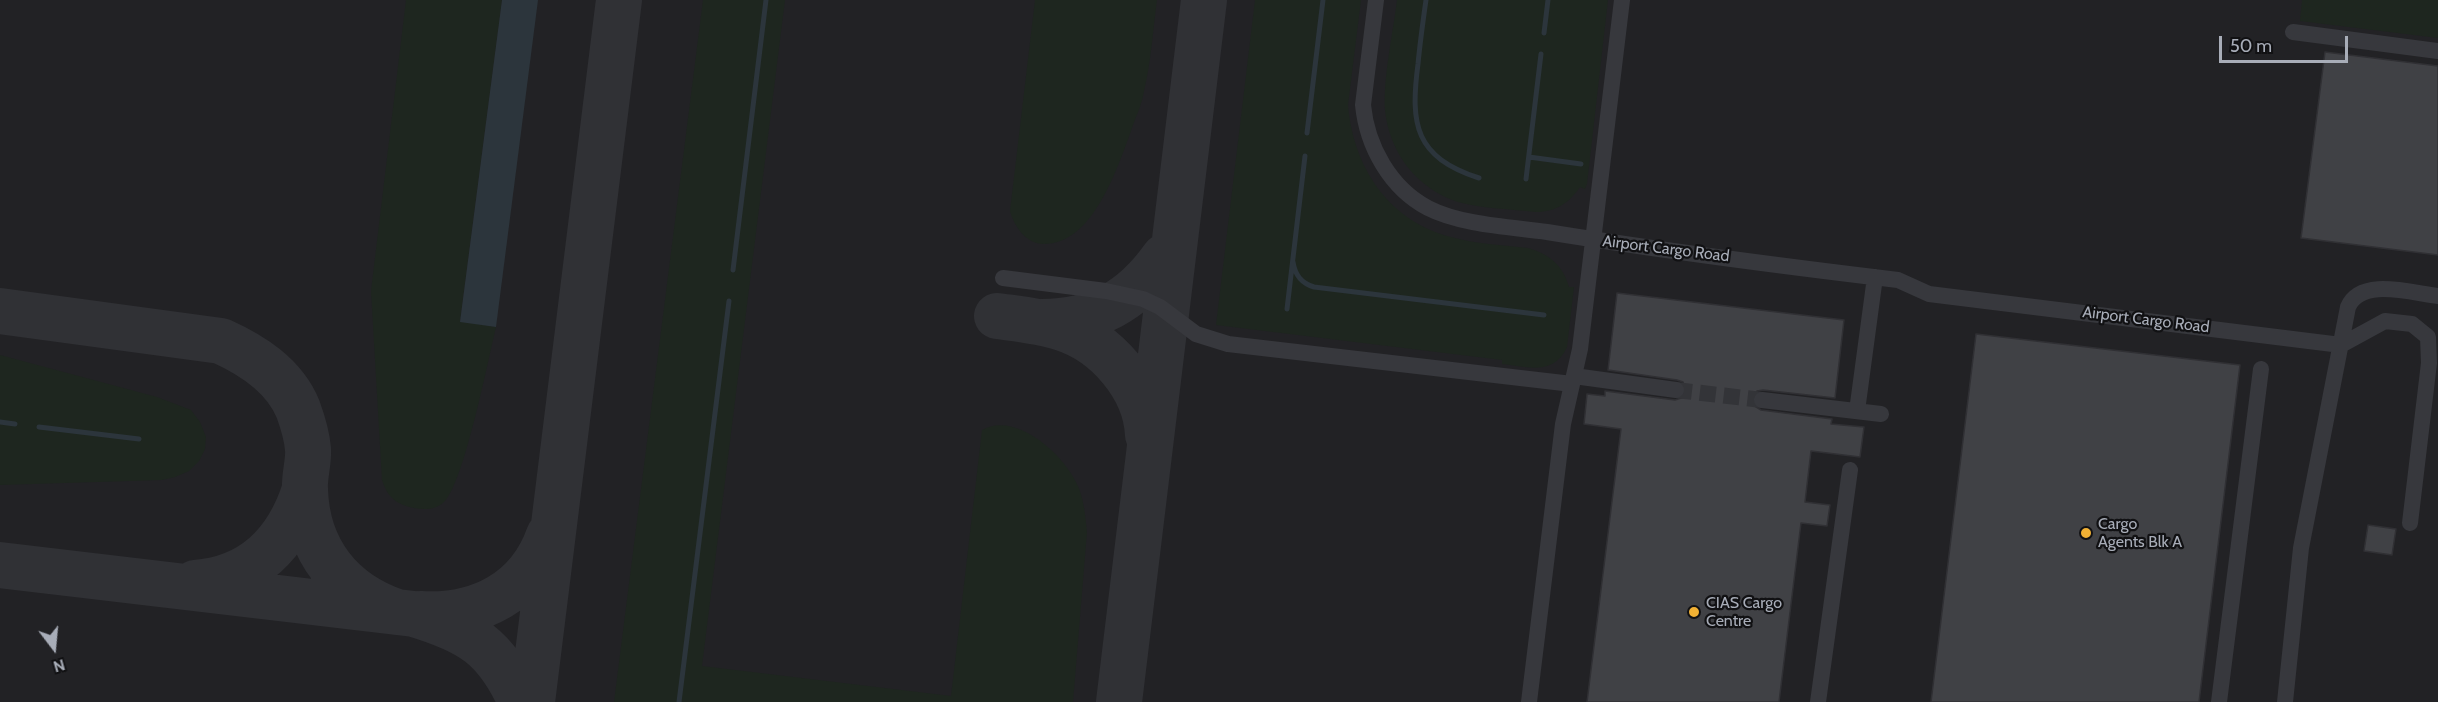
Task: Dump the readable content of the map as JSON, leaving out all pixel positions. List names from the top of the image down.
{
  "streets": {
    "lane": ["Airport Cargo Road"]
  },
  "places": ["Cargo Agents Blk A", "CIAS Cargo Centre"],
  "scale_bar": "50 m",
  "north": "bottom"
}
